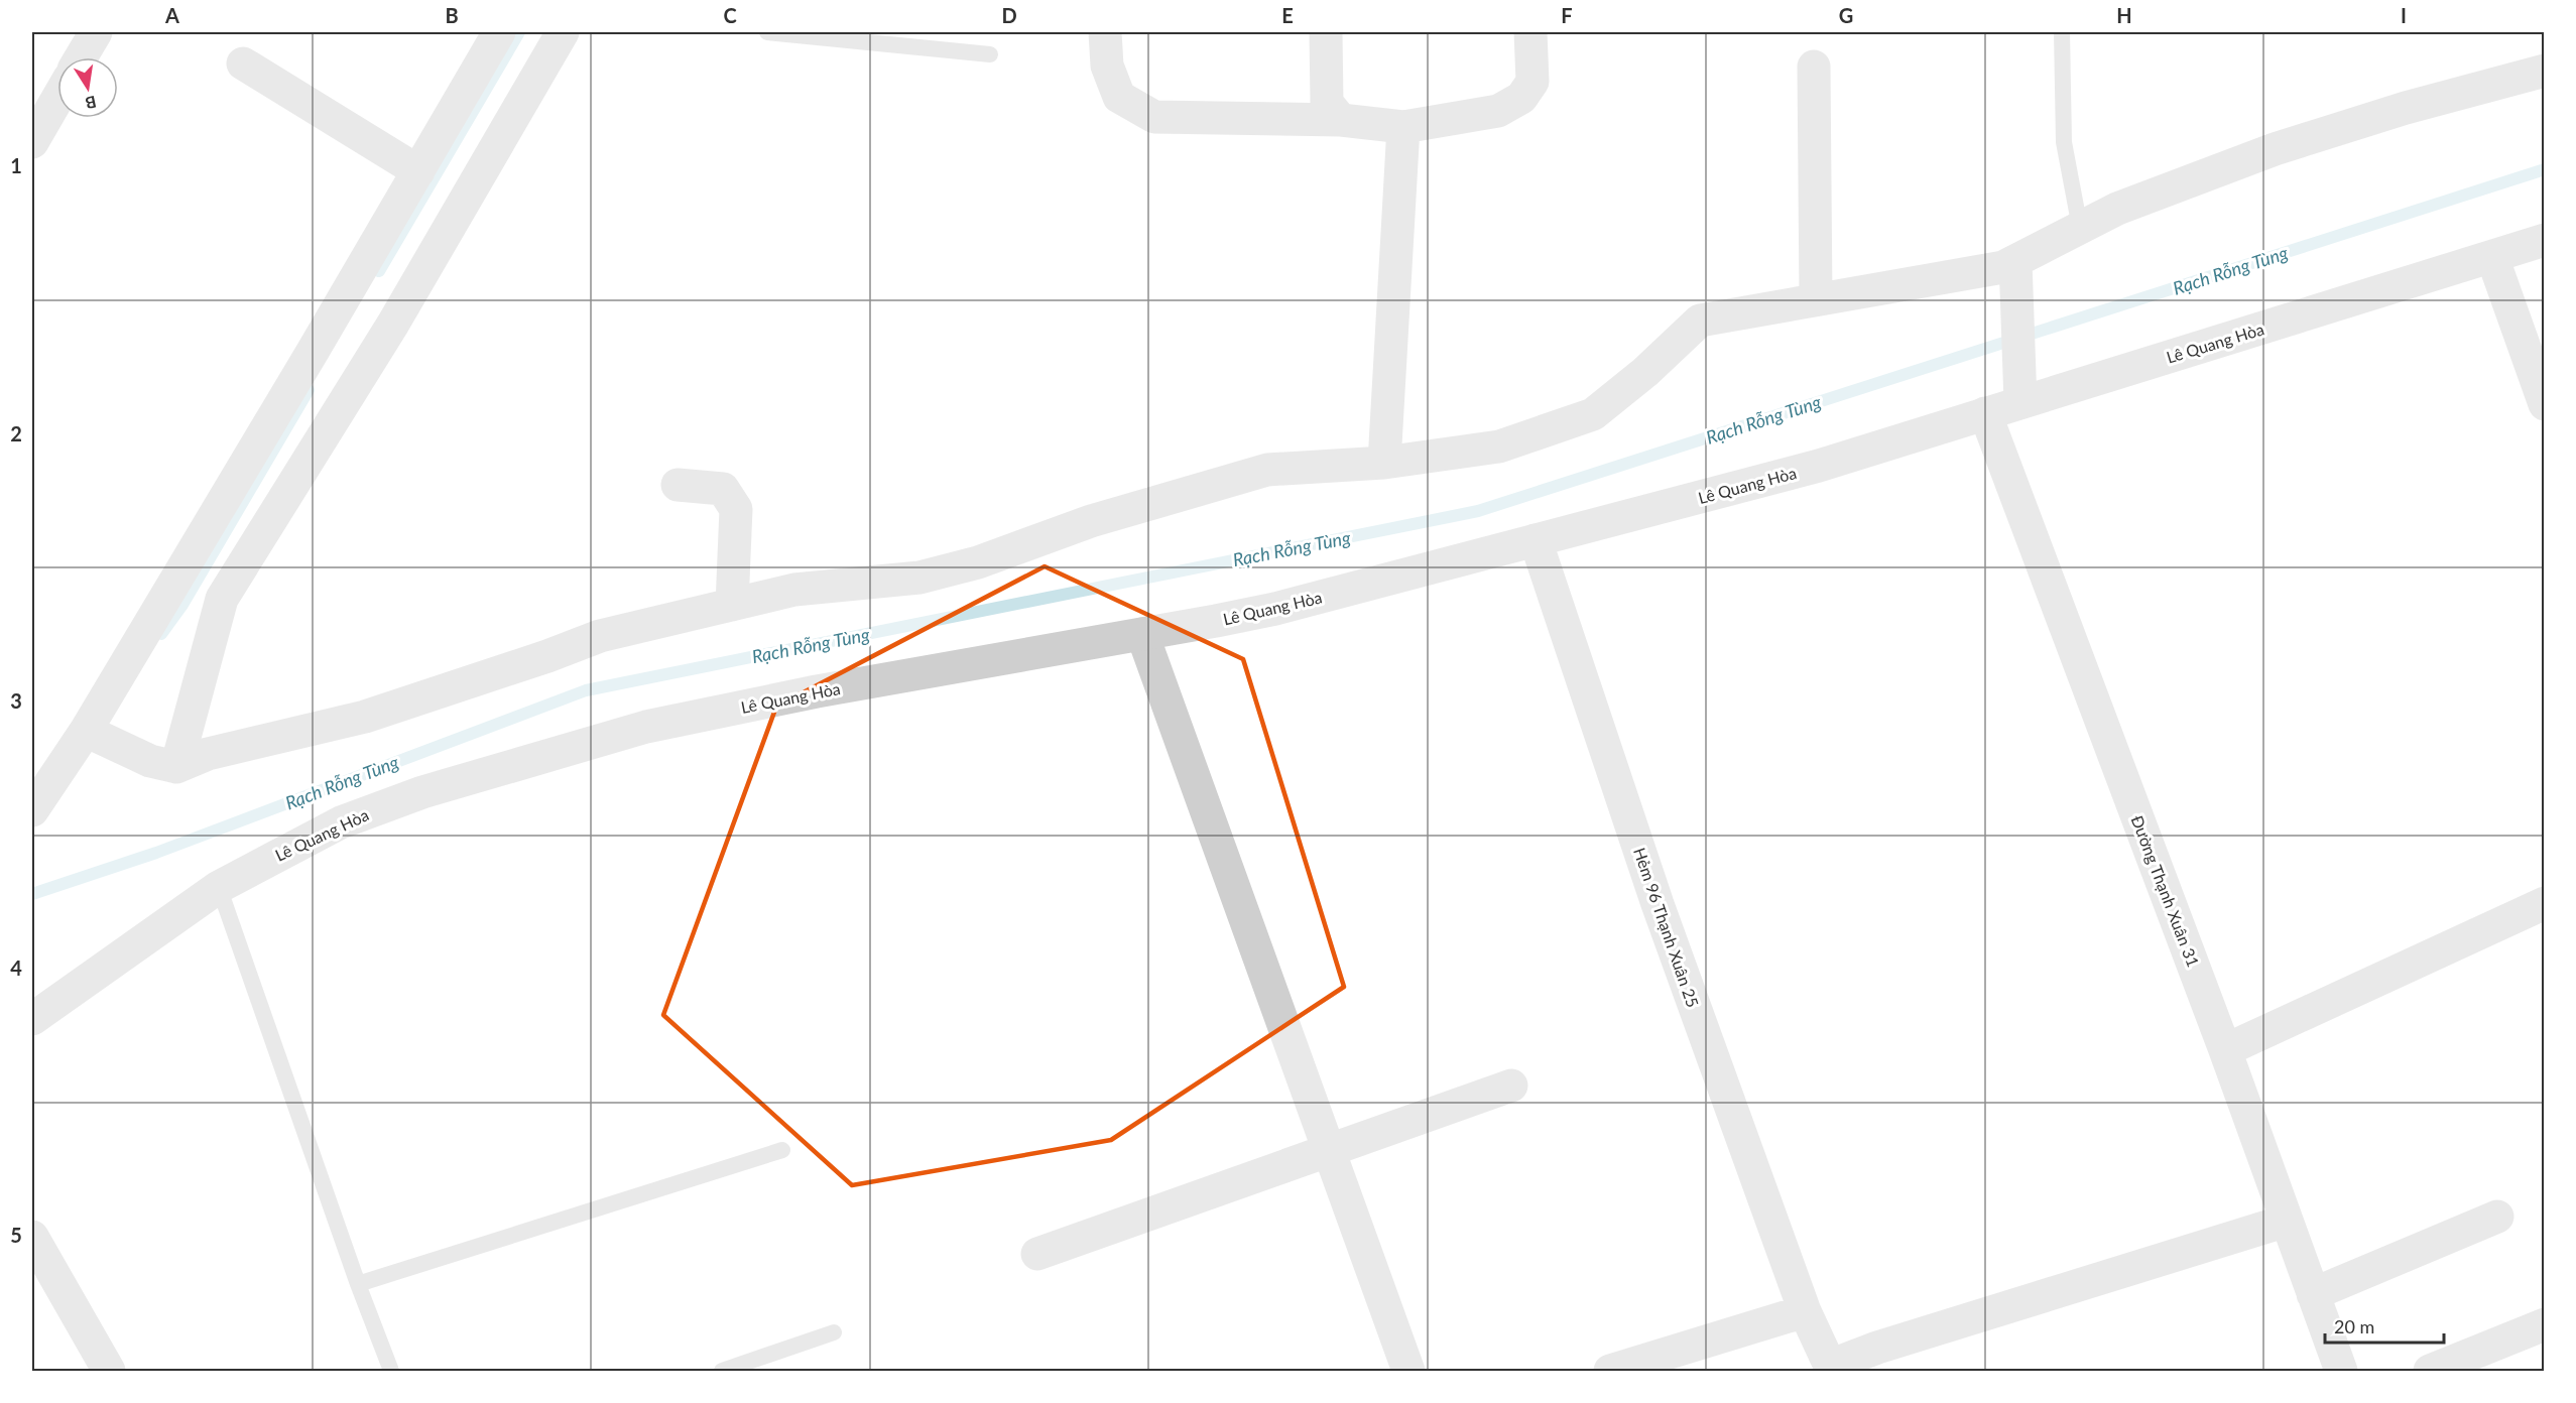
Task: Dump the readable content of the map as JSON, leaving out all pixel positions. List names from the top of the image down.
{
  "streets": {
    "street": ["Lê Quang Hòa", "Đường Thạnh Xuân 31", "Hẻm 96 Thạnh Xuân 25"]
  },
  "crossings": [
    ["Lê Quang Hòa", "Đường Thạnh Xuân 31"],
    ["Lê Quang Hòa", "Hẻm 96 Thạnh Xuân 25"],
    ["Đường Thạnh Xuân 31", "Hẻm 96 Thạnh Xuân 25"]
  ],
  "water": ["Rạch Rỗng Tùng"],
  "scale_bar": "20 m",
  "north": "bottom",
  "grid": {
    "columns": [
      "A",
      "B",
      "C",
      "D",
      "E",
      "F",
      "G",
      "H",
      "I"
    ],
    "rows": [
      "1",
      "2",
      "3",
      "4",
      "5"
    ]
  }
}
